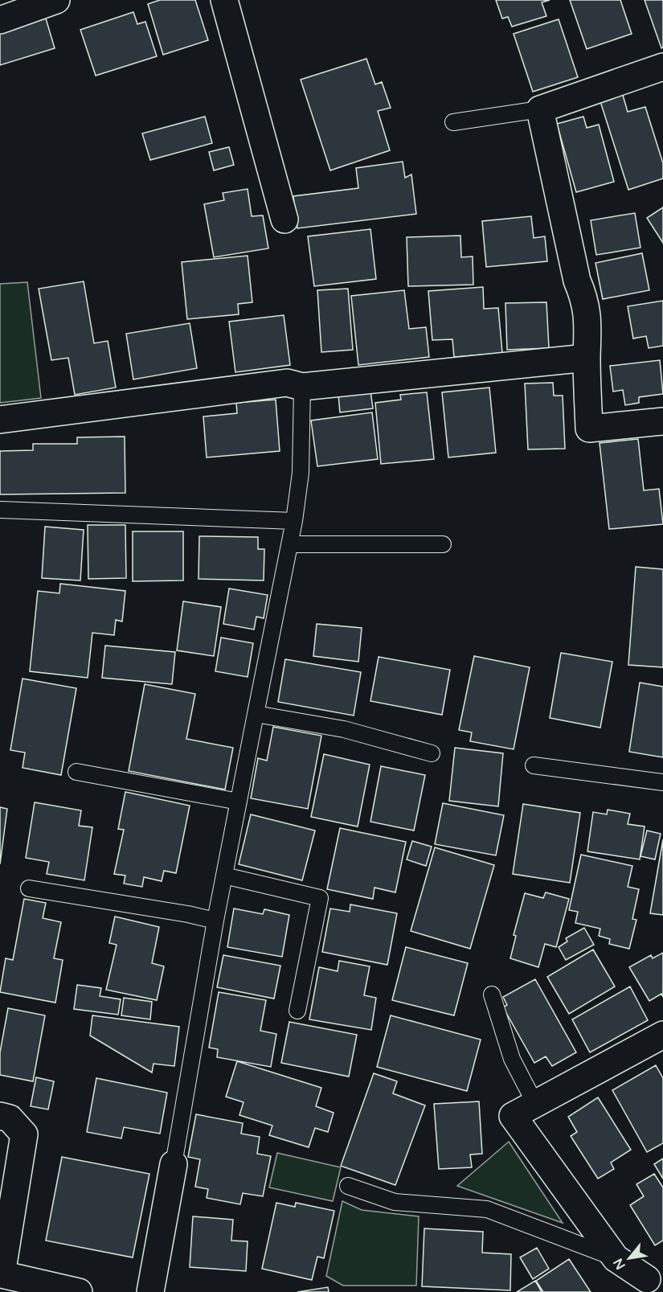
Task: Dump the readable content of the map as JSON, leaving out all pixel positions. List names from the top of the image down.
{
  "north": "bottom left"
}
